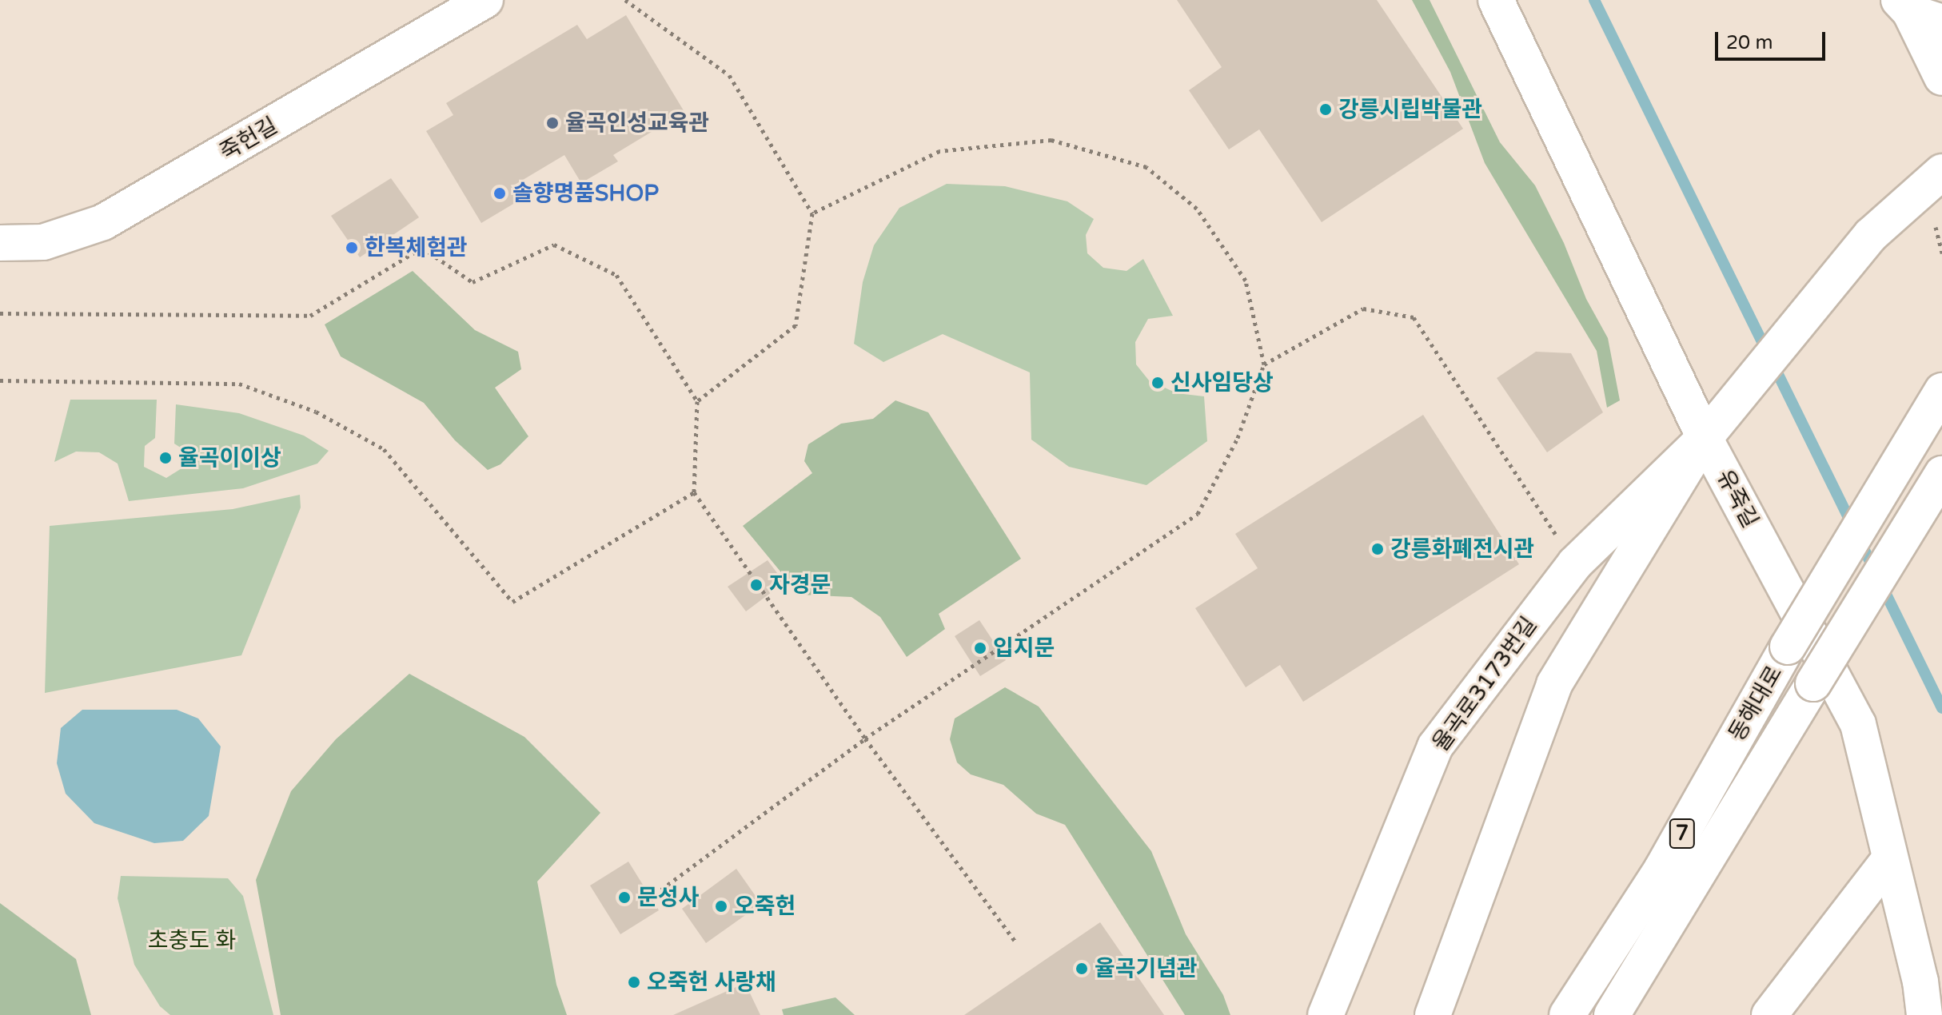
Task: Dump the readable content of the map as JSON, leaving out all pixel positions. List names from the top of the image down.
{
  "streets": {
    "street": [
      "죽헌길",
      "유죽길",
      "율곡로3173번길",
      "동해대로",
      "7"
    ]
  },
  "crossings": [
    ["유죽길", "율곡로3173번길"]
  ],
  "parks": ["초충도 화"],
  "places": [
    "강릉시립박물관",
    "율곡인성교육관",
    "솔향명품SHOP",
    "한복체험관",
    "신사임당상",
    "율곡이이상",
    "강릉화폐전시관",
    "자경문",
    "입지문",
    "문성사",
    "오죽헌",
    "율곡기념관",
    "오죽헌 사랑채"
  ],
  "scale_bar": "20 m"
}
